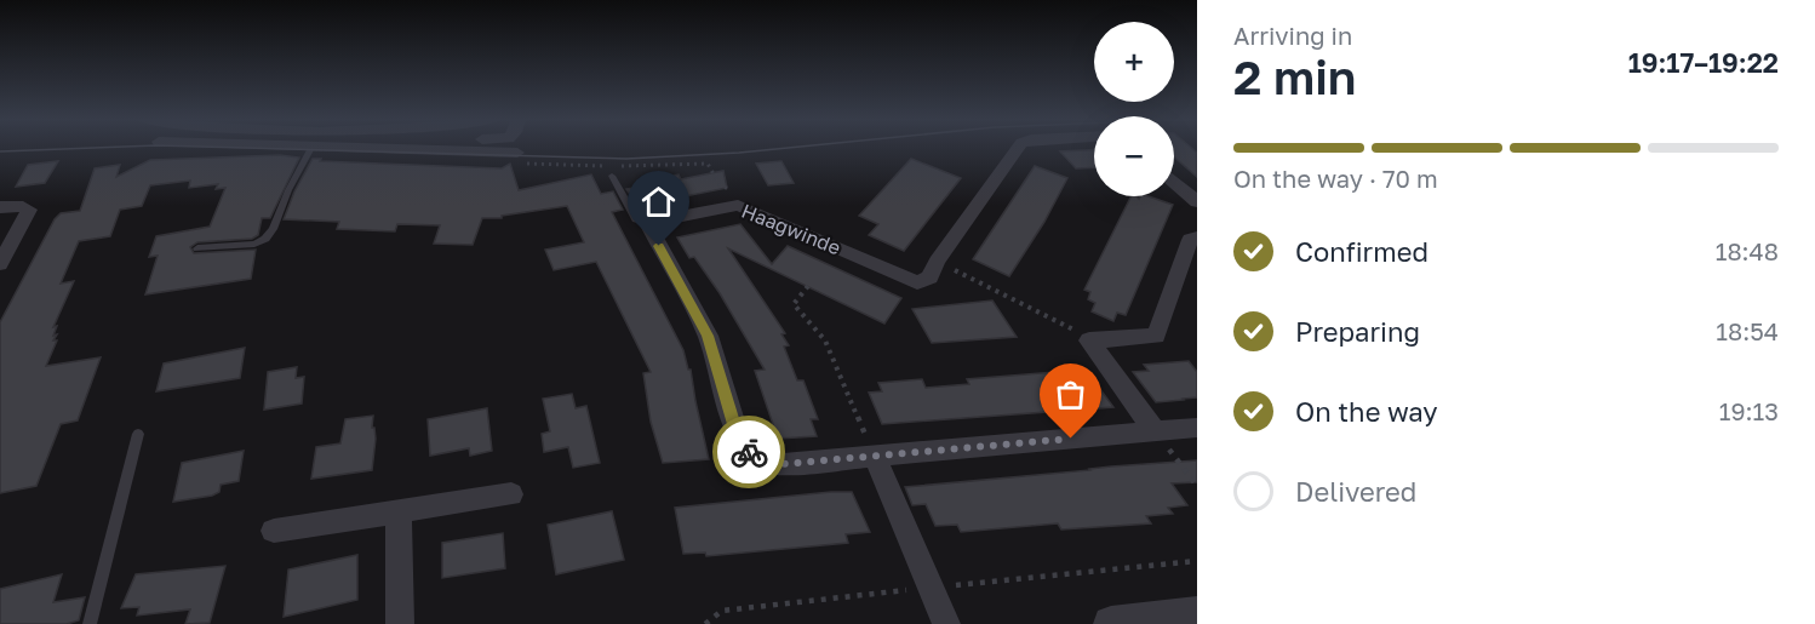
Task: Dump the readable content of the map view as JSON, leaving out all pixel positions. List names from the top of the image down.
{
  "streets": {
    "street": ["Haagwinde"]
  },
  "page": {
    "heading": ["2 min", "Arriving in", "19:17–19:22"],
    "map_buttons": ["+", "−"],
    "bar": "On the way · 70 m",
    "list": [
      ["Confirmed", "18:48"],
      ["Preparing", "18:54"],
      ["On the way", "19:13"],
      "Delivered"
    ]
  }
}
